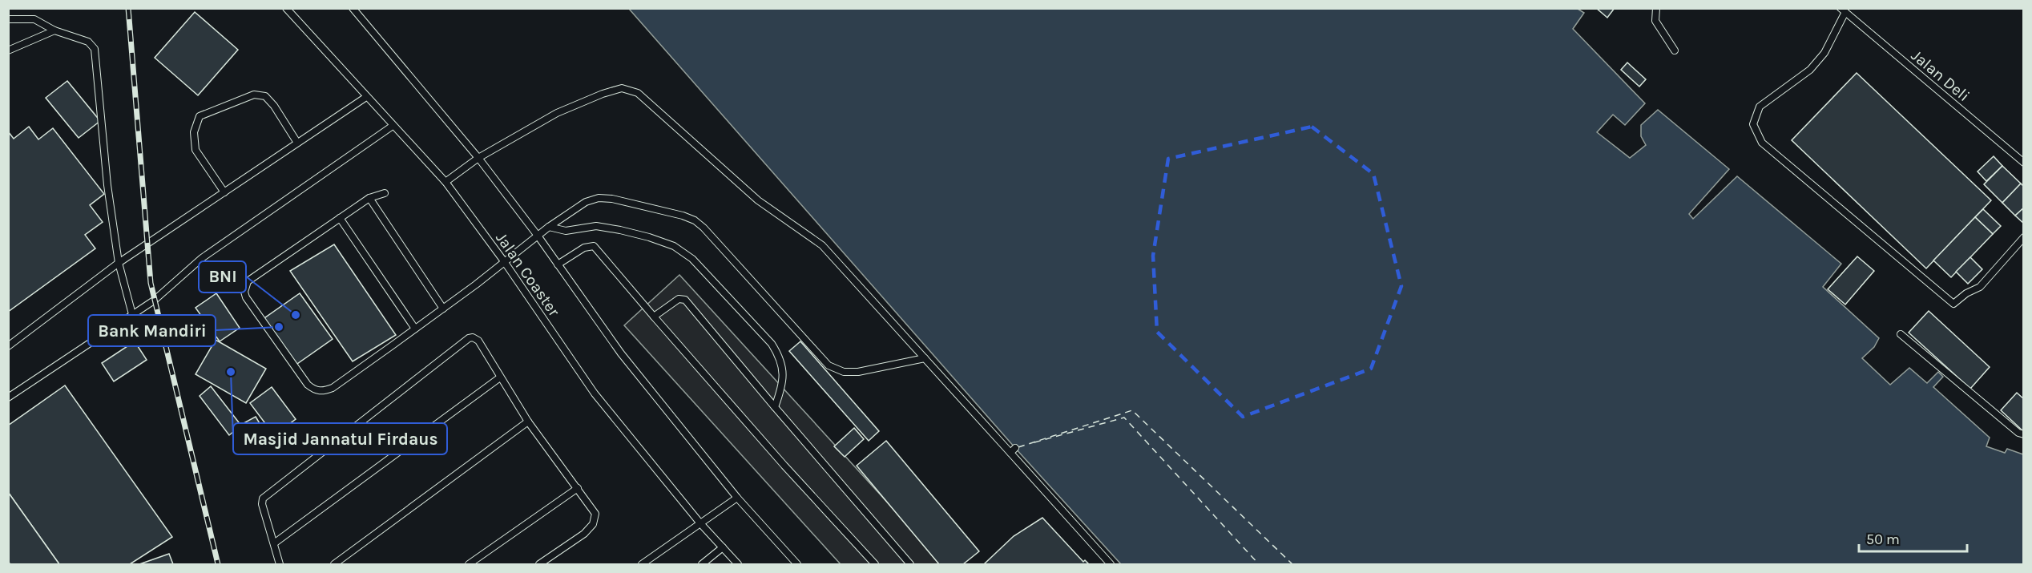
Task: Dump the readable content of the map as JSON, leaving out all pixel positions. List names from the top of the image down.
{
  "streets": {
    "lane": ["Jalan Deli", "Jalan Coaster"]
  },
  "places": ["BNI", "Bank Mandiri", "Masjid Jannatul Firdaus"],
  "scale_bar": "50 m"
}
